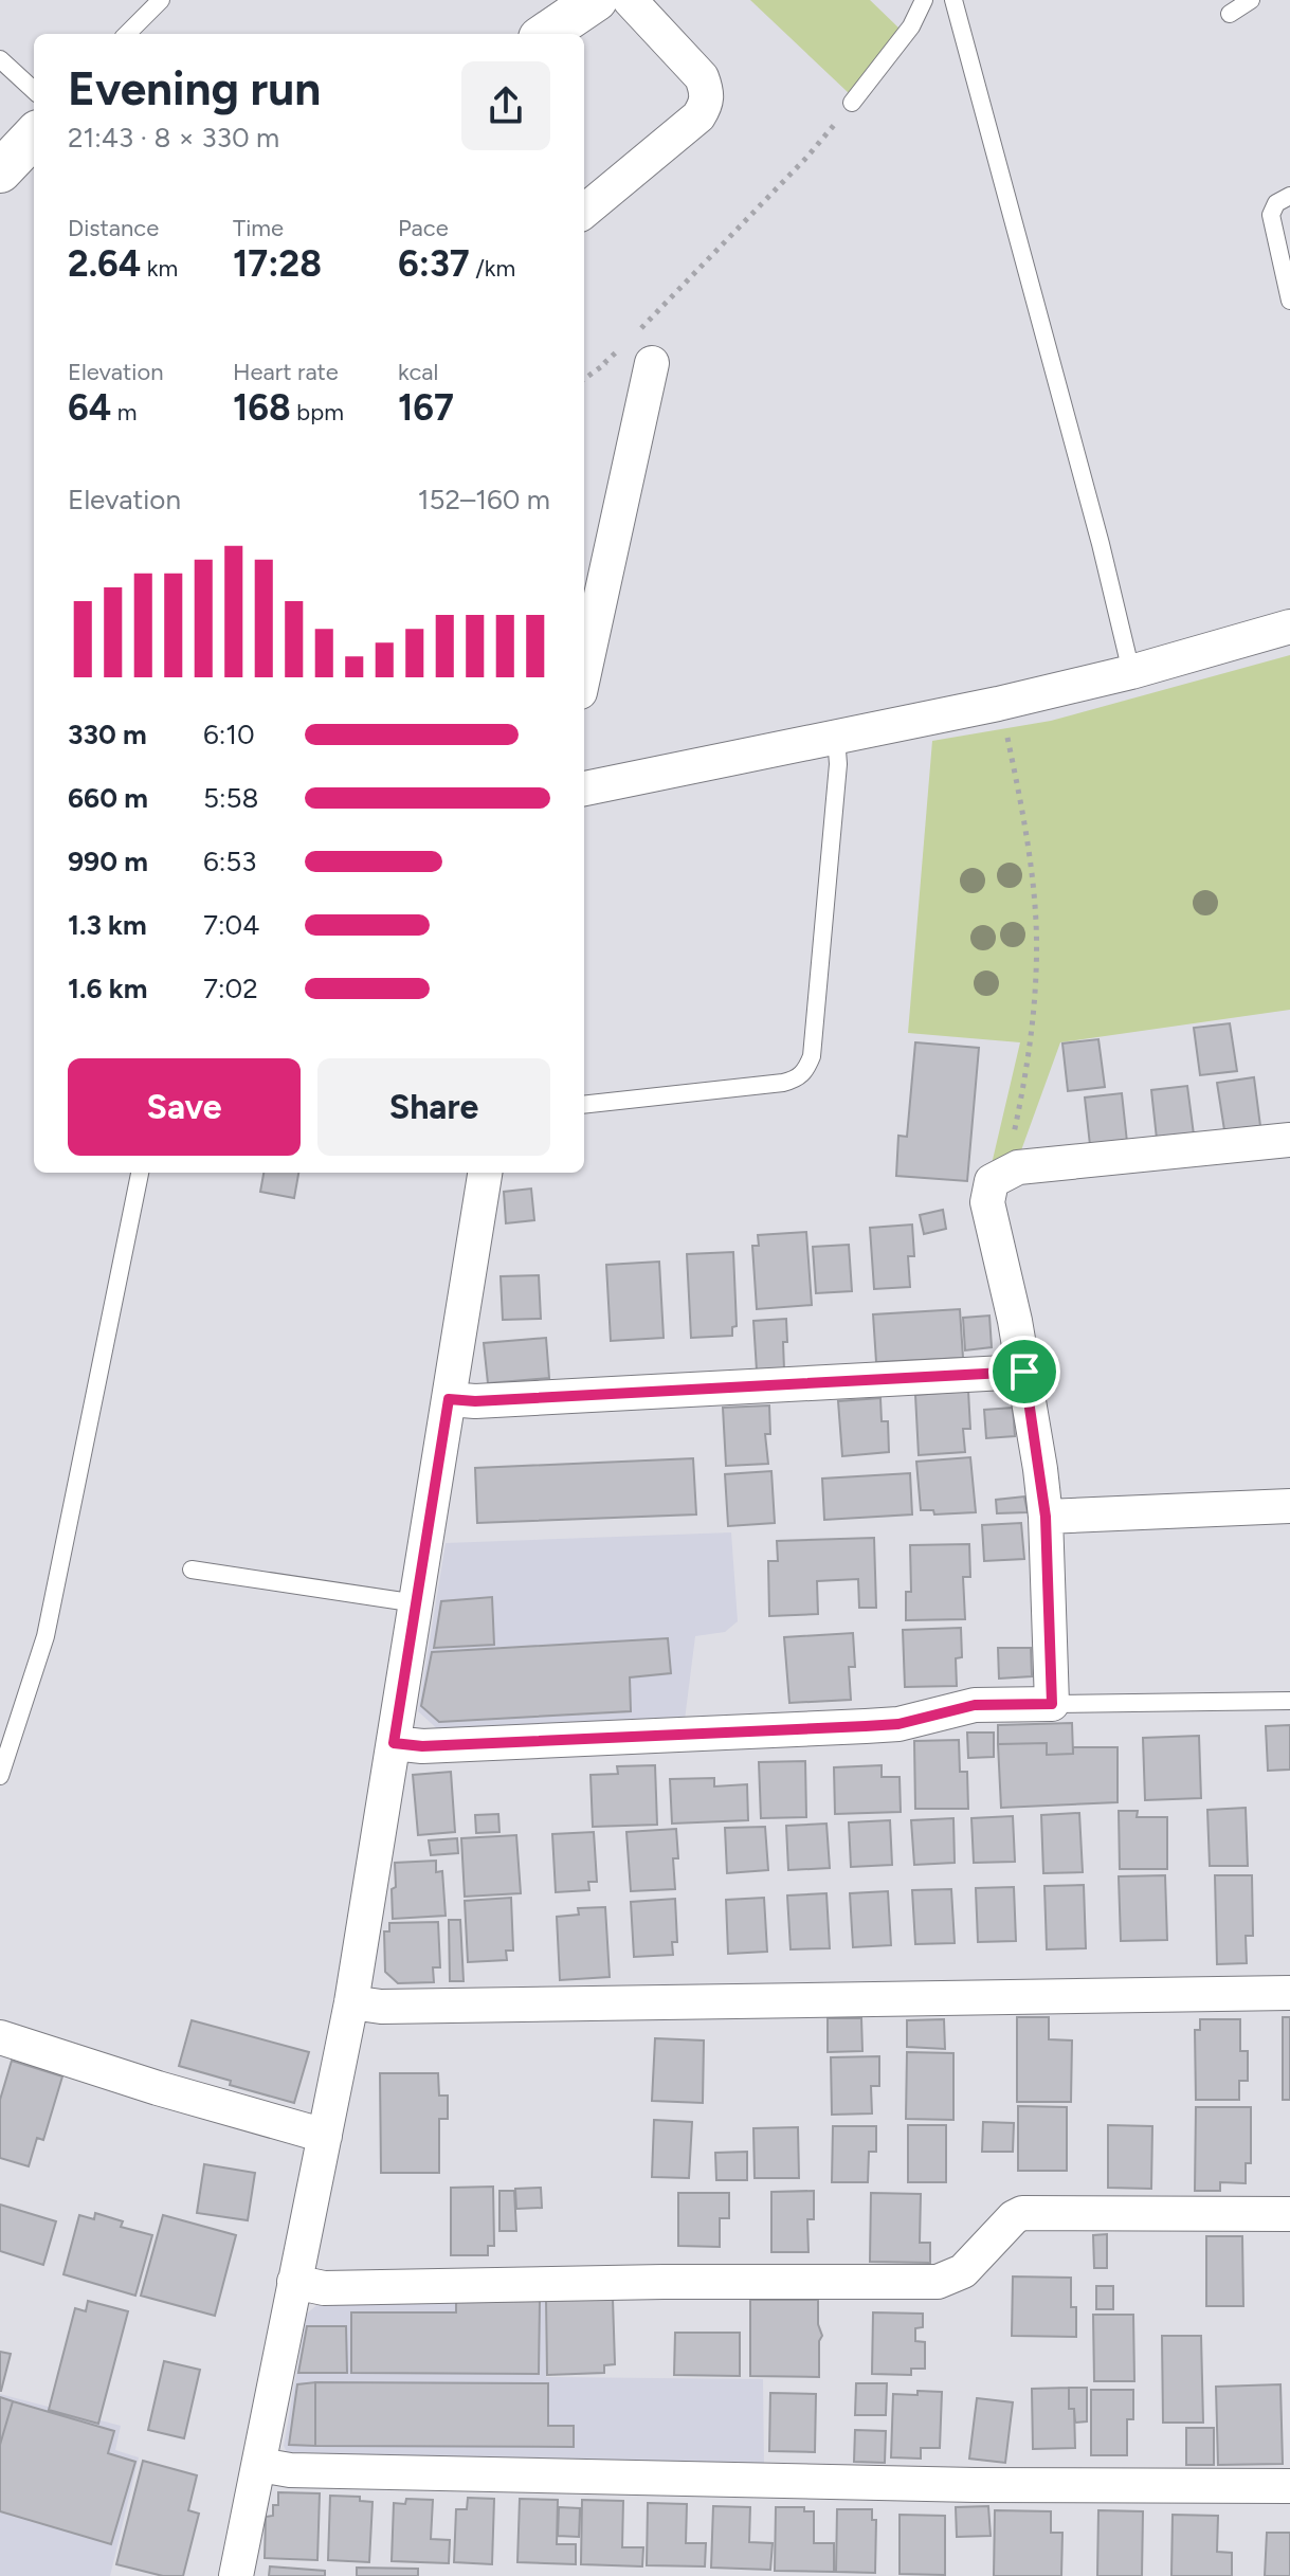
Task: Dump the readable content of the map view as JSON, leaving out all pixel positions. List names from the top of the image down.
{
  "page": {
    "heading": ["Evening run", "21:43 · 8 × 330 m"],
    "stats": [
      ["Distance", "2.64 km"],
      ["Time", "17:28"],
      ["Pace", "6:37 /km"],
      ["Elevation", "64 m"],
      ["Heart rate", "168 bpm"],
      ["kcal", "167"]
    ],
    "chart": ["Elevation", "152–160 m"],
    "list": [
      {
        "name": "330 m",
        "note": "6:10"
      },
      {
        "name": "660 m",
        "note": "5:58"
      },
      {
        "name": "990 m",
        "note": "6:53"
      },
      {
        "name": "1.3 km",
        "note": "7:04"
      },
      {
        "name": "1.6 km",
        "note": "7:02"
      }
    ],
    "buttons": ["Save", "Share"]
  }
}
